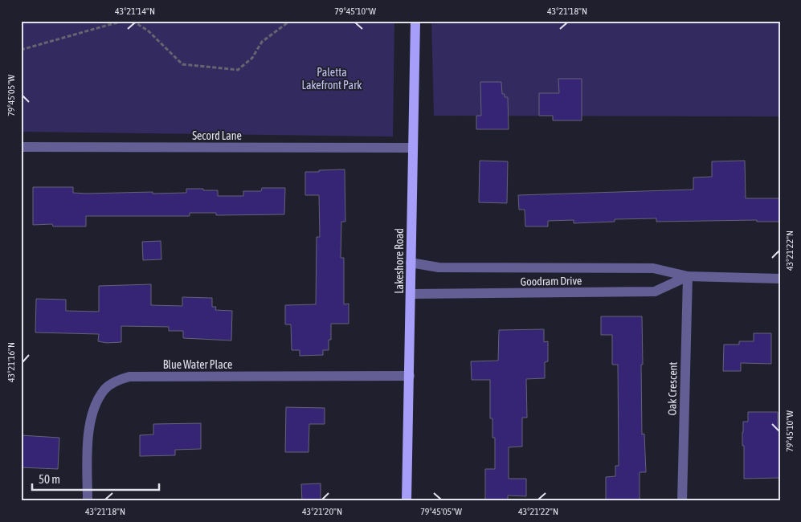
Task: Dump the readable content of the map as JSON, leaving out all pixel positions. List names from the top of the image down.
{
  "streets": {
    "main road": ["Lakeshore Road"],
    "street": [
      "Secord Lane",
      "Goodram Drive",
      "Blue Water Place",
      "Oak Crescent"
    ]
  },
  "crossings": [
    ["Secord Lane", "Lakeshore Road"],
    ["Lakeshore Road", "Goodram Drive"],
    ["Lakeshore Road", "Blue Water Place"],
    ["Goodram Drive", "Oak Crescent"]
  ],
  "parks": ["Paletta Lakefront Park"],
  "scale_bar": "50 m",
  "coordinates": [
    "43°21'14\"N",
    "79°45'10\"W",
    "43°21'18\"N",
    "79°45'05\"W",
    "43°21'22\"N",
    "43°21'16\"N",
    "43°21'20\"N"
  ]
}
